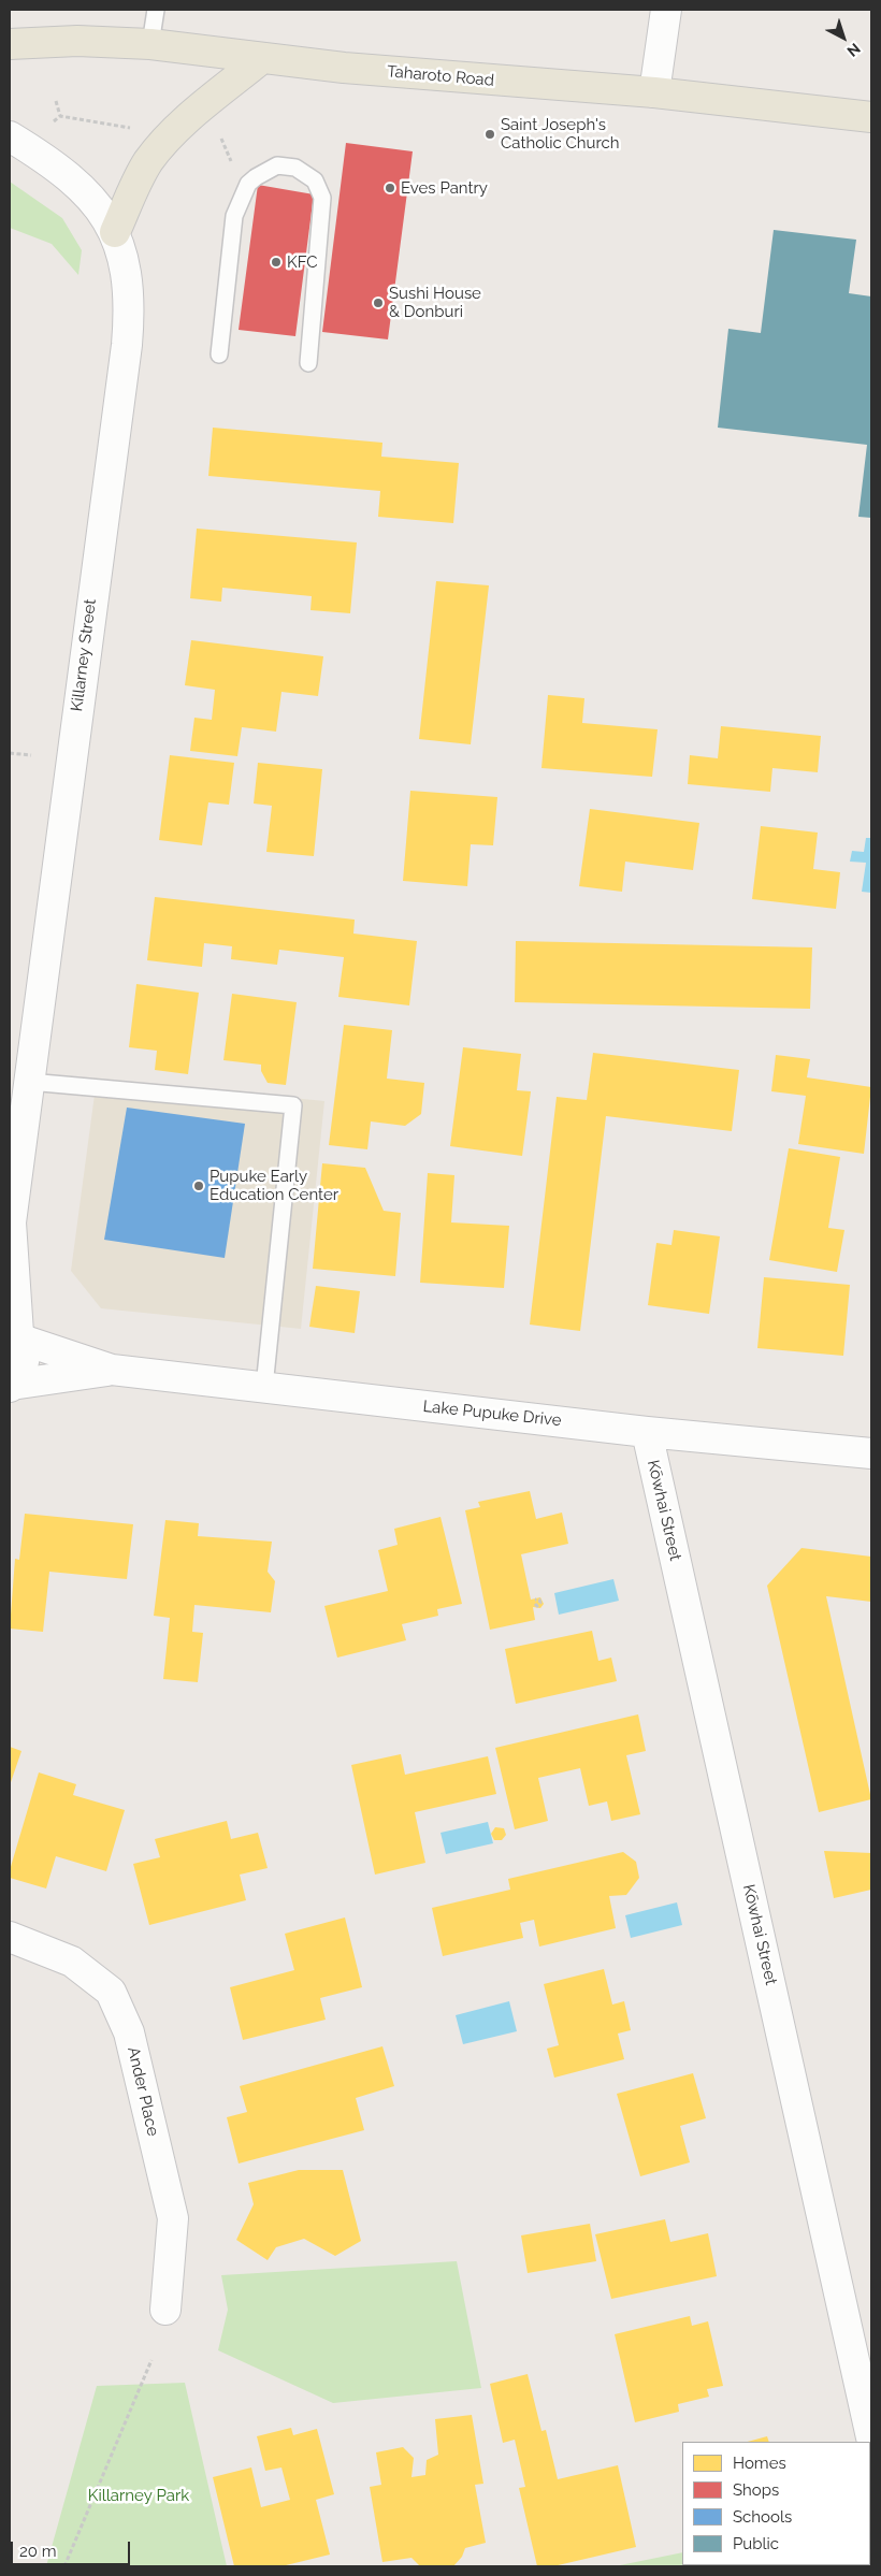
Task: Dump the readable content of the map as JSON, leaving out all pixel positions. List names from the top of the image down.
{
  "streets": {
    "main road": ["Taharoto Road"],
    "street": [
      "Killarney Street",
      "Lake Pupuke Drive",
      "Kōwhai Street",
      "Ander Place"
    ]
  },
  "crossings": [
    ["Killarney Street", "Lake Pupuke Drive"],
    ["Lake Pupuke Drive", "Kōwhai Street"]
  ],
  "parks": ["Killarney Park"],
  "places": [
    "Saint Joseph's Catholic Church",
    "Eves Pantry",
    "KFC",
    "Sushi House & Donburi",
    "Pupuke Early Education Center"
  ],
  "legend": [
    "Homes",
    "Shops",
    "Schools",
    "Public"
  ],
  "scale_bar": "20 m",
  "north": "bottom right"
}
